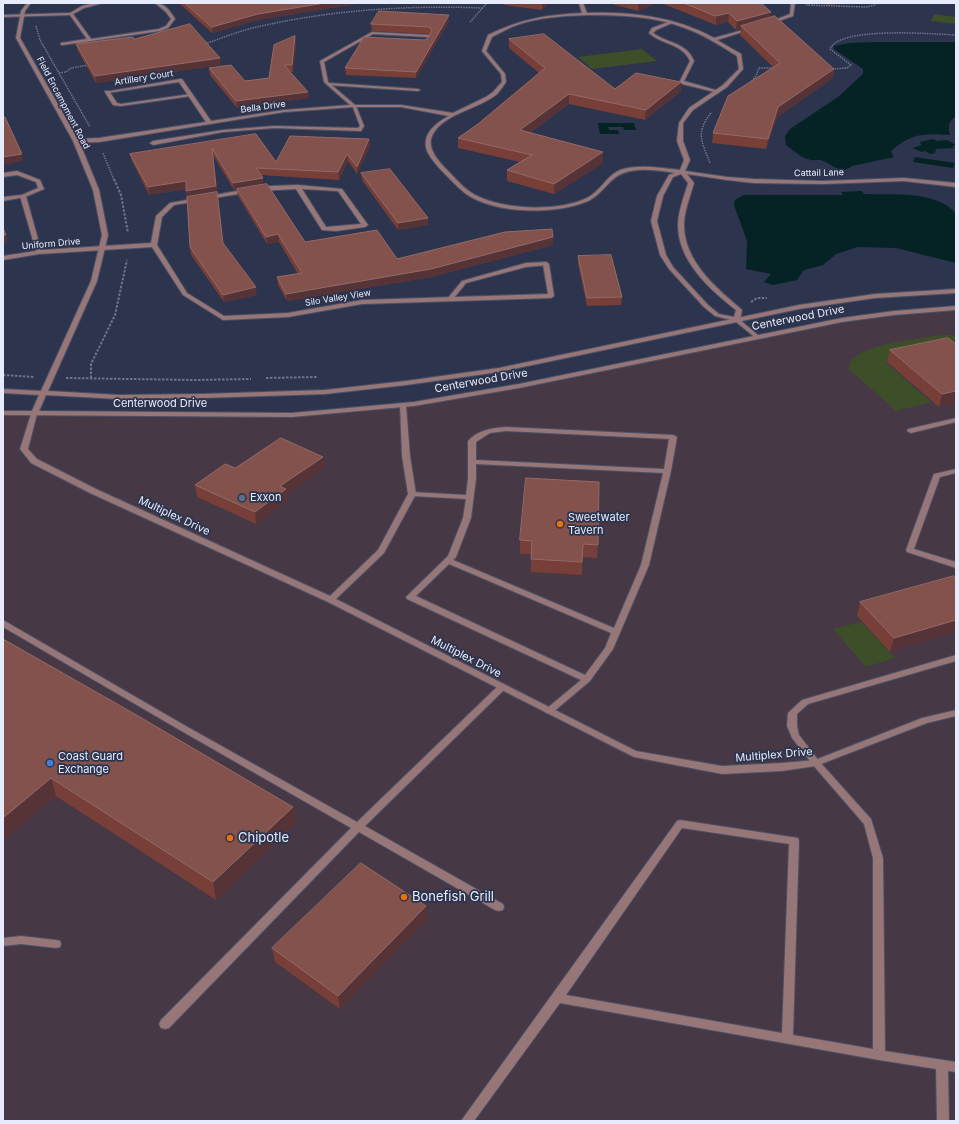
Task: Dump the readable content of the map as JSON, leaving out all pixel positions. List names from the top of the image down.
{
  "streets": {
    "street": [
      "Artillery Court",
      "Field Encampment Road",
      "Bella Drive",
      "Cattail Lane",
      "Uniform Drive",
      "Silo Valley View",
      "Centerwood Drive",
      "Multiplex Drive"
    ]
  },
  "crossings": [
    ["Artillery Court", "Bella Drive"],
    ["Field Encampment Road", "Bella Drive"],
    ["Field Encampment Road", "Uniform Drive"],
    ["Field Encampment Road", "Centerwood Drive"],
    ["Field Encampment Road", "Multiplex Drive"],
    ["Bella Drive", "Cattail Lane"],
    ["Centerwood Drive", "Multiplex Drive"]
  ],
  "places": [
    "Exxon",
    "Sweetwater Tavern",
    "Coast Guard Exchange",
    "Chipotle",
    "Bonefish Grill"
  ]
}
